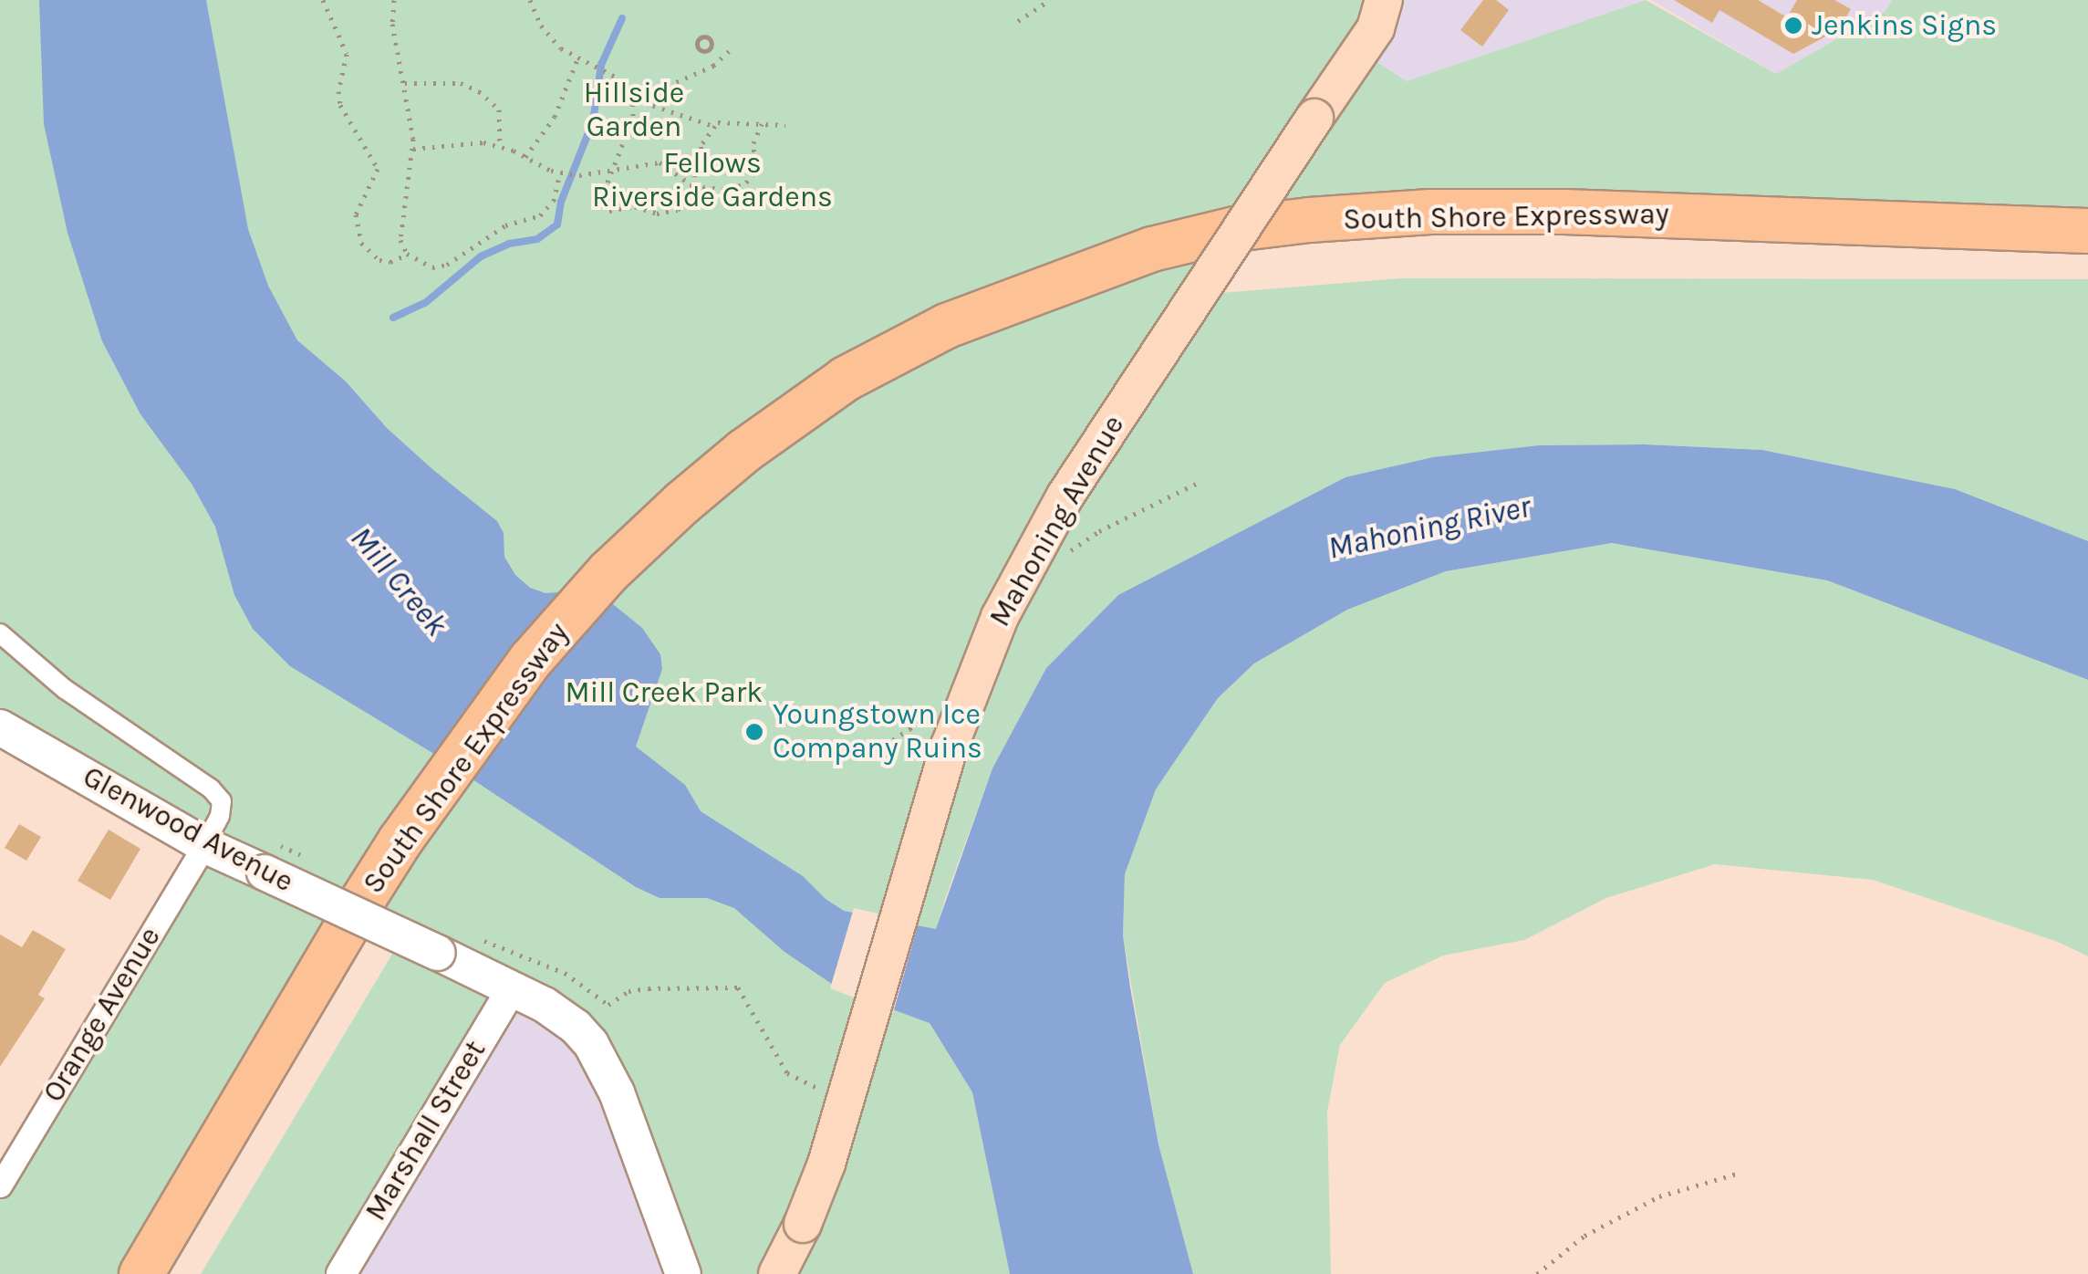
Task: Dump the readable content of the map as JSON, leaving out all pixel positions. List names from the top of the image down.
{
  "streets": {
    "highway": ["South Shore Expressway"],
    "main road": ["Mahoning Avenue", "Glenwood Avenue"],
    "street": ["Orange Avenue", "Marshall Street"]
  },
  "crossings": [
    ["Glenwood Avenue", "Orange Avenue"],
    ["Glenwood Avenue", "Marshall Street"]
  ],
  "water": ["Mahoning River", "Mill Creek"],
  "parks": ["Hillside Garden", "Fellows Riverside Gardens", "Mill Creek Park"],
  "places": ["Jenkins Signs", "Youngstown Ice Company Ruins"]
}
